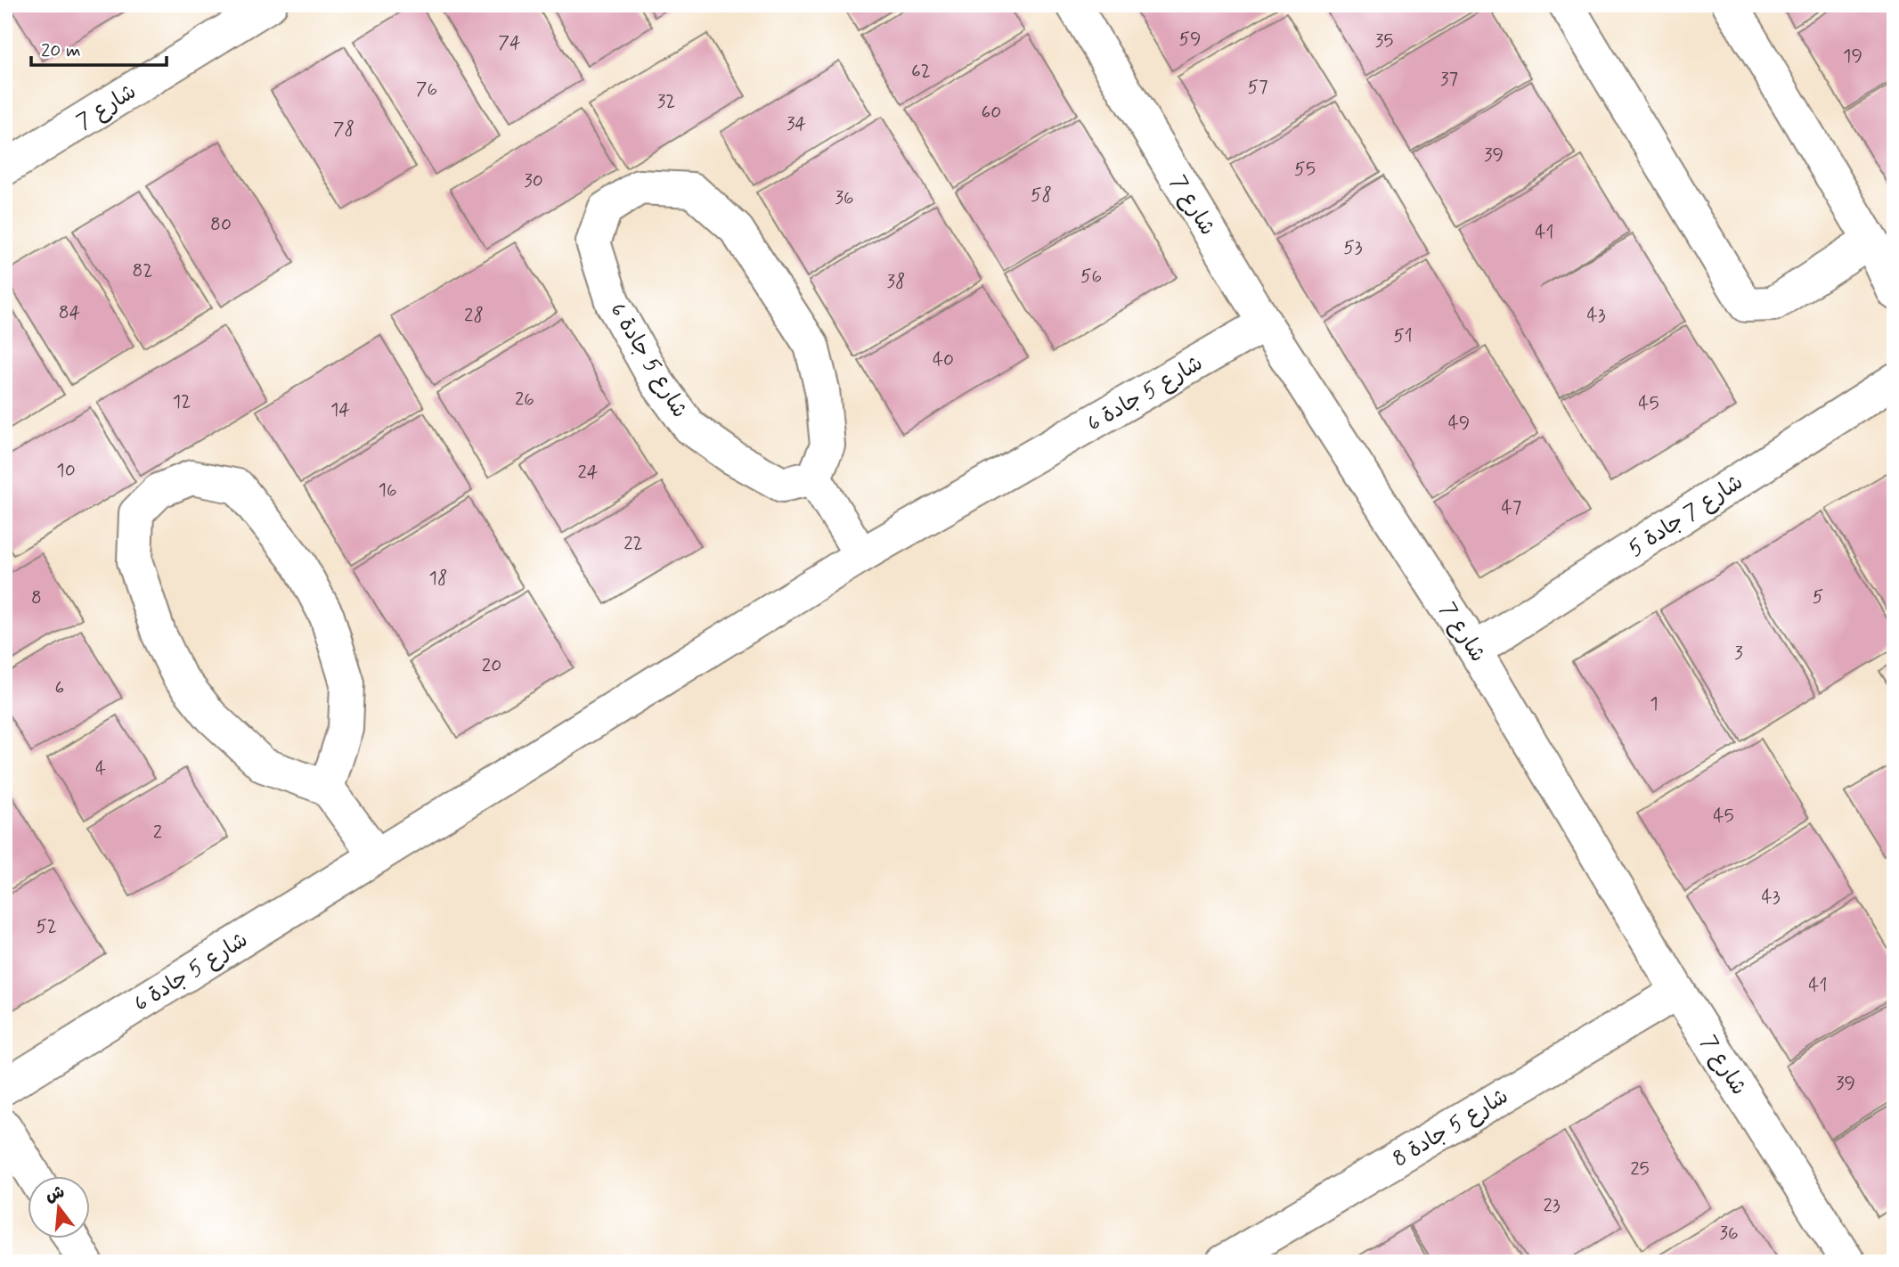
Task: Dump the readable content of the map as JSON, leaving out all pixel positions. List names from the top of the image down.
{
  "streets": {
    "street": [
      "شارع 7",
      "شارع 5 جادة 6",
      "شارع 7 جادة 5",
      "شارع 5 جادة 8"
    ]
  },
  "crossings": [
    ["شارع 7", "شارع 5 جادة 6"],
    ["شارع 7", "شارع 7 جادة 5"],
    ["شارع 7", "شارع 5 جادة 8"]
  ],
  "house_numbers": [
    "59",
    "35",
    "74",
    "19",
    "62",
    "37",
    "57",
    "76",
    "32",
    "60",
    "34",
    "78",
    "39",
    "55",
    "30",
    "58",
    "36",
    "80",
    "41",
    "53",
    "82",
    "56",
    "38",
    "84",
    "28",
    "43",
    "51",
    "40",
    "26",
    "12",
    "45",
    "14",
    "49",
    "10",
    "24",
    "16",
    "47",
    "22",
    "18",
    "5",
    "8",
    "3",
    "20",
    "6",
    "1",
    "4",
    "45",
    "2",
    "43",
    "52",
    "41",
    "39",
    "25",
    "23",
    "36"
  ],
  "scale_bar": "20 m",
  "north": "top"
}
